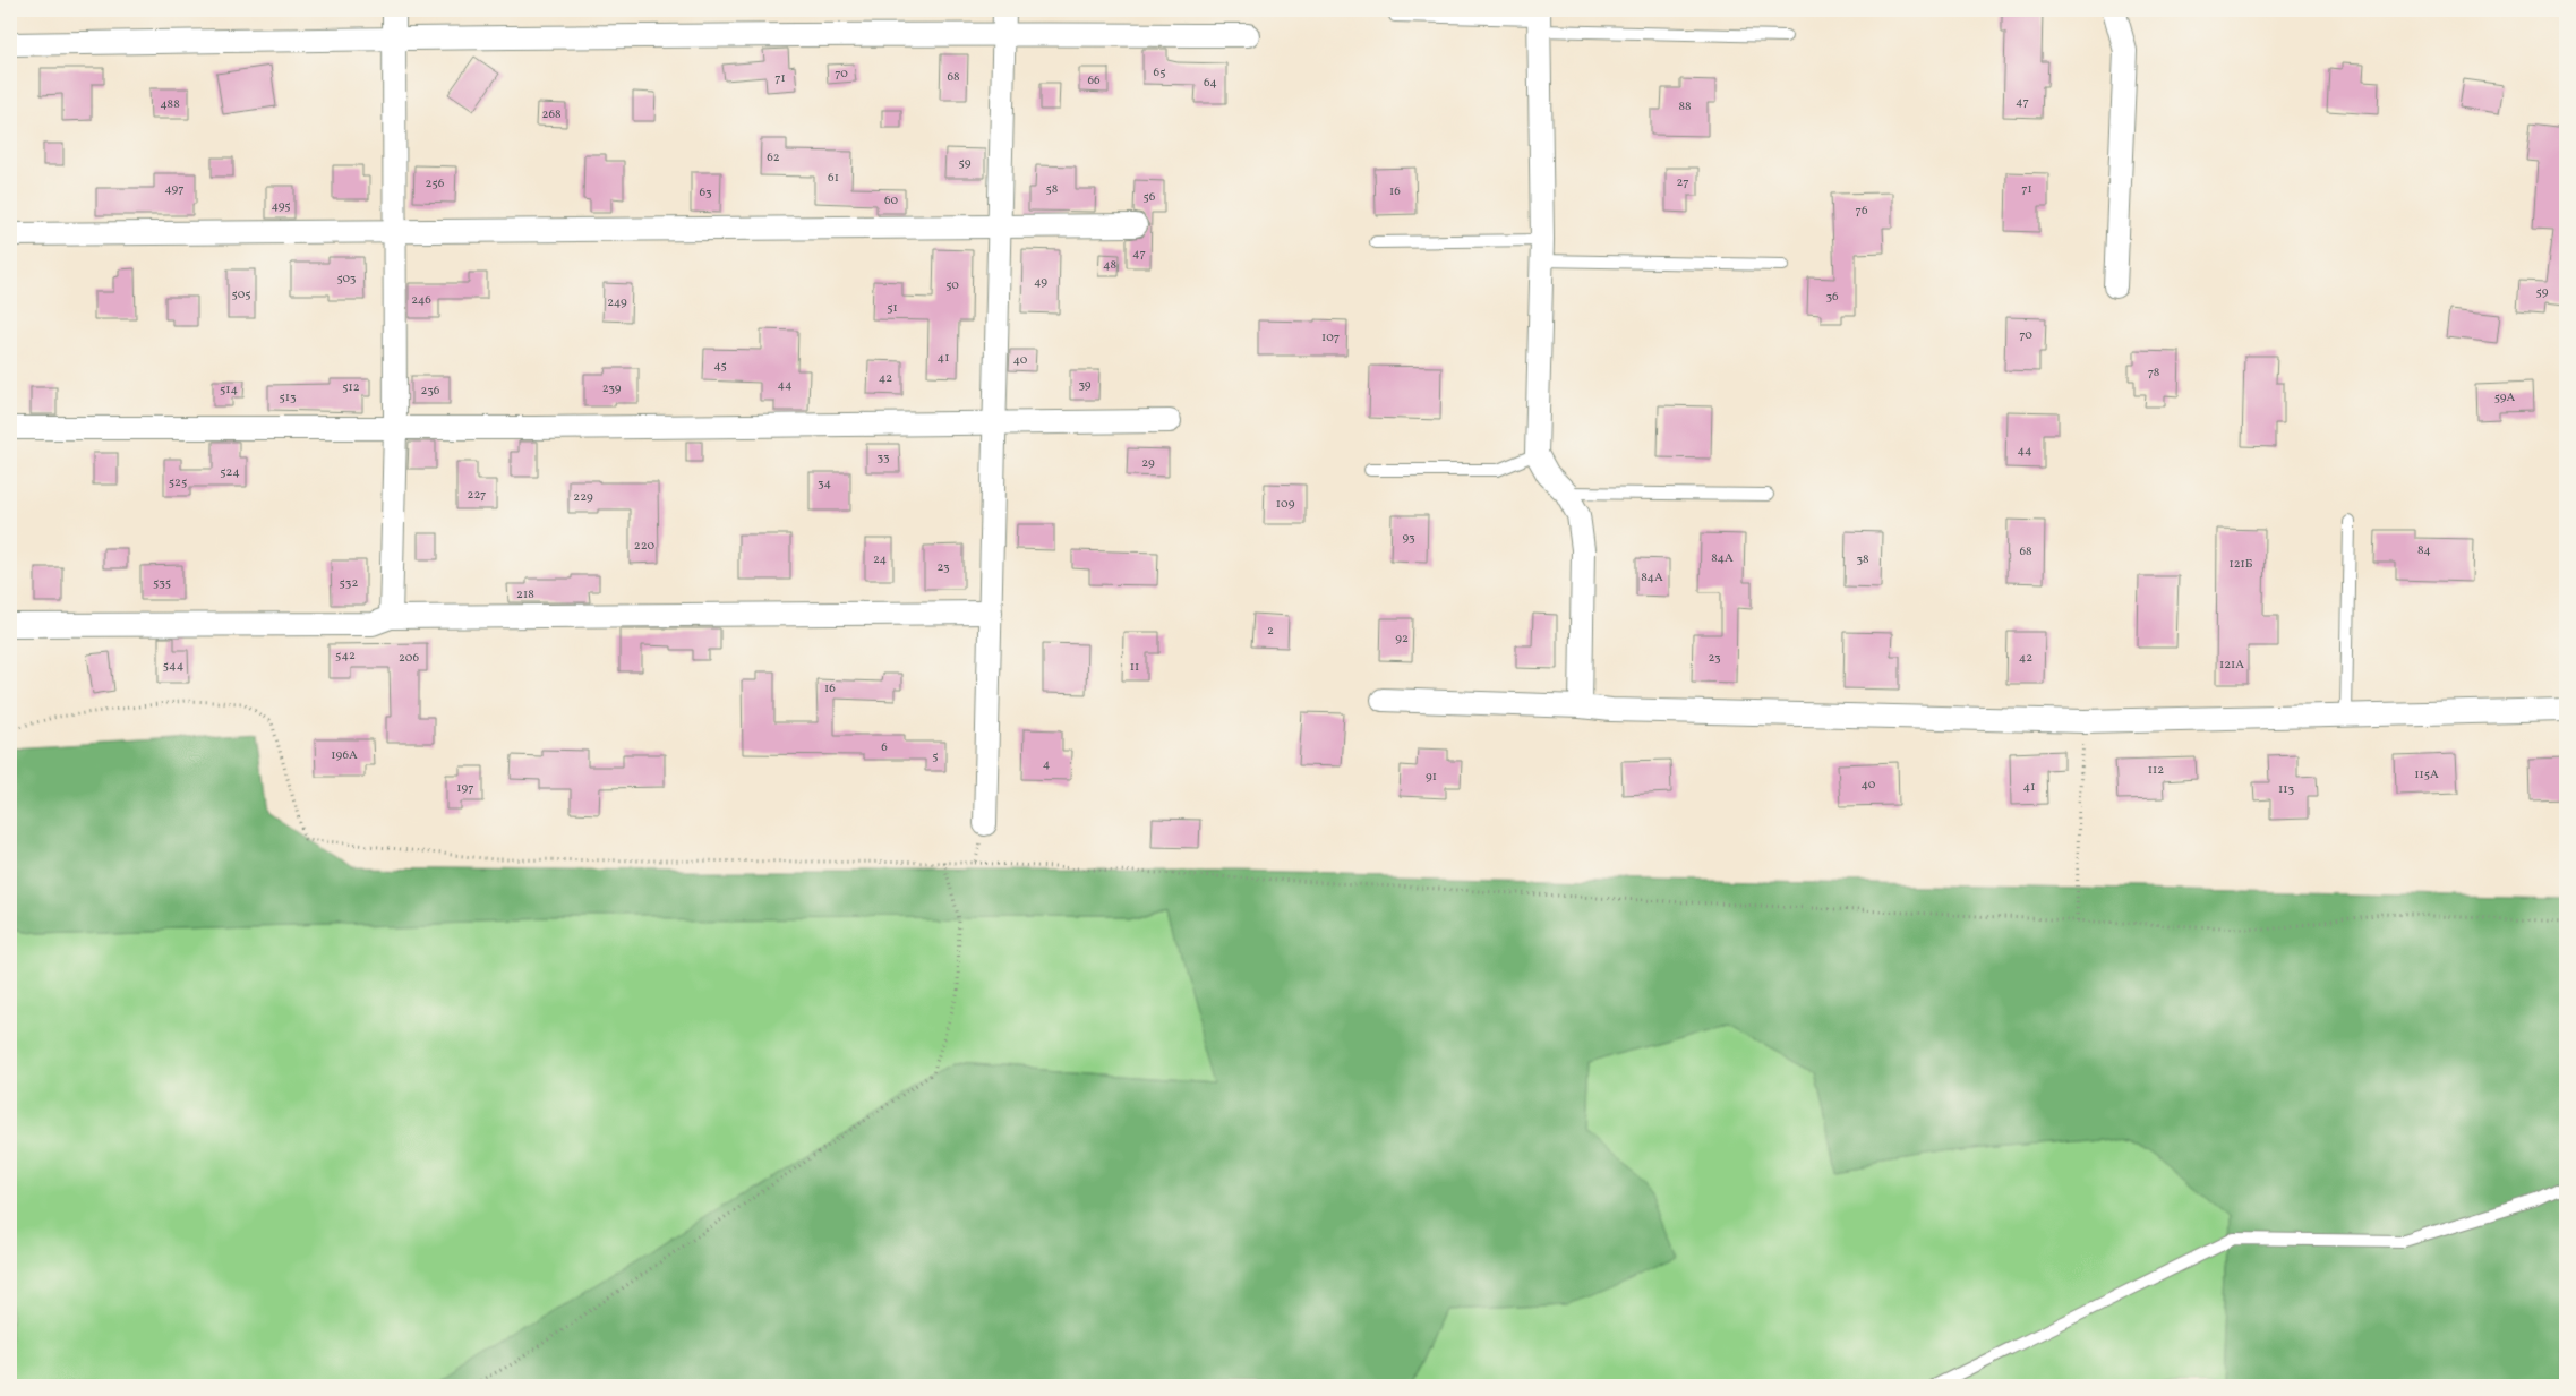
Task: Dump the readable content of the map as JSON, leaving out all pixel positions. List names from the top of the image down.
{
  "house_numbers": [
    "65",
    "70",
    "68",
    "71",
    "66",
    "64",
    "47",
    "488",
    "88",
    "268",
    "62",
    "59",
    "61",
    "27",
    "256",
    "497",
    "58",
    "71",
    "16",
    "63",
    "56",
    "60",
    "495",
    "76",
    "47",
    "48",
    "503",
    "49",
    "50",
    "59",
    "505",
    "36",
    "246",
    "249",
    "51",
    "70",
    "107",
    "41",
    "40",
    "45",
    "78",
    "42",
    "44",
    "39",
    "512",
    "239",
    "514",
    "236",
    "513",
    "59А",
    "44",
    "33",
    "29",
    "524",
    "525",
    "34",
    "227",
    "229",
    "109",
    "93",
    "220",
    "84",
    "68",
    "84А",
    "24",
    "38",
    "121Б",
    "23",
    "84А",
    "535",
    "532",
    "218",
    "2",
    "92",
    "542",
    "206",
    "23",
    "42",
    "121А",
    "544",
    "11",
    "16",
    "6",
    "196А",
    "5",
    "4",
    "112",
    "115А",
    "91",
    "40",
    "41",
    "197",
    "113"
  ]
}
